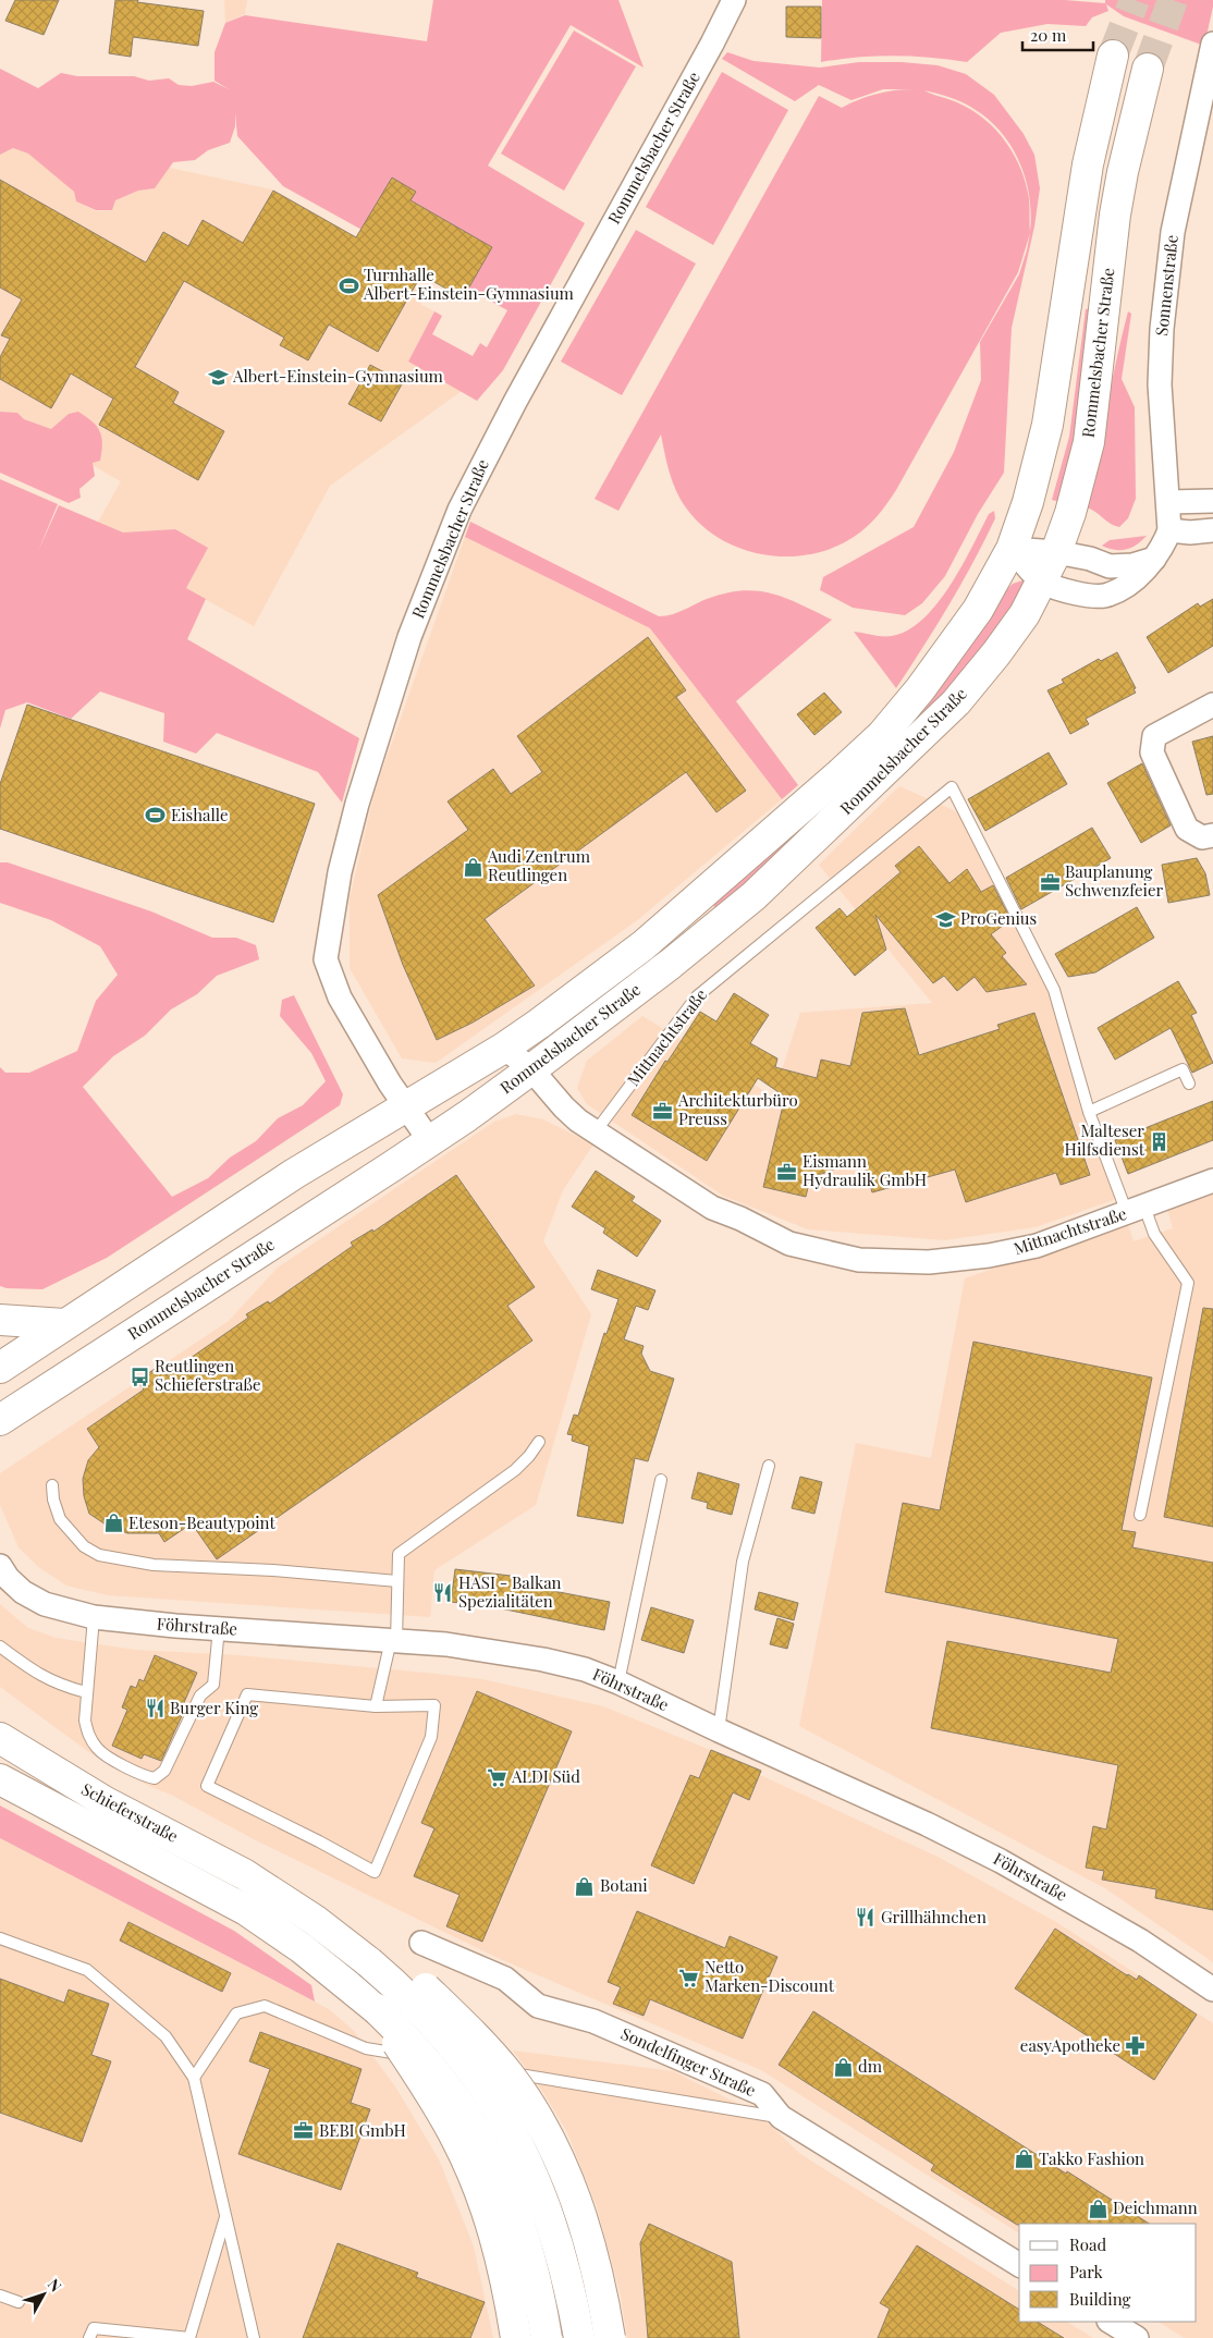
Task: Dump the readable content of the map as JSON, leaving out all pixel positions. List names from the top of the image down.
{
  "streets": {
    "main road": ["Rommelsbacher Straße", "Schieferstraße"],
    "street": [
      "Sonnenstraße",
      "Mittnachtstraße",
      "Föhrstraße",
      "Sondelfinger Straße"
    ]
  },
  "crossings": [
    ["Rommelsbacher Straße", "Mittnachtstraße"]
  ],
  "places": {
    "sports": ["Turnhalle Albert-Einstein-Gymnasium", "Eishalle"],
    "school or university": ["Albert-Einstein-Gymnasium", "ProGenius"],
    "shop": [
      "Audi Zentrum Reutlingen",
      "Eteson-Beautypoint",
      "Botani",
      "dm",
      "Takko Fashion",
      "Deichmann"
    ],
    "office": [
      "Bauplanung Schwenzfeier",
      "Architekturbüro Preuss",
      "Eismann Hydraulik GmbH",
      "BEBI GmbH"
    ],
    "building": ["Malteser Hilfsdienst"],
    "bus stop": ["Reutlingen Schieferstraße"],
    "restaurant": ["HASI - Balkan Spezialitäten", "Burger King", "Grillhähnchen"],
    "supermarket": ["ALDI Süd", "Netto Marken-Discount"],
    "pharmacy": ["easyApotheke"]
  },
  "legend": ["Road", "Park", "Building"],
  "scale_bar": "20 m",
  "north": "top right"
}
